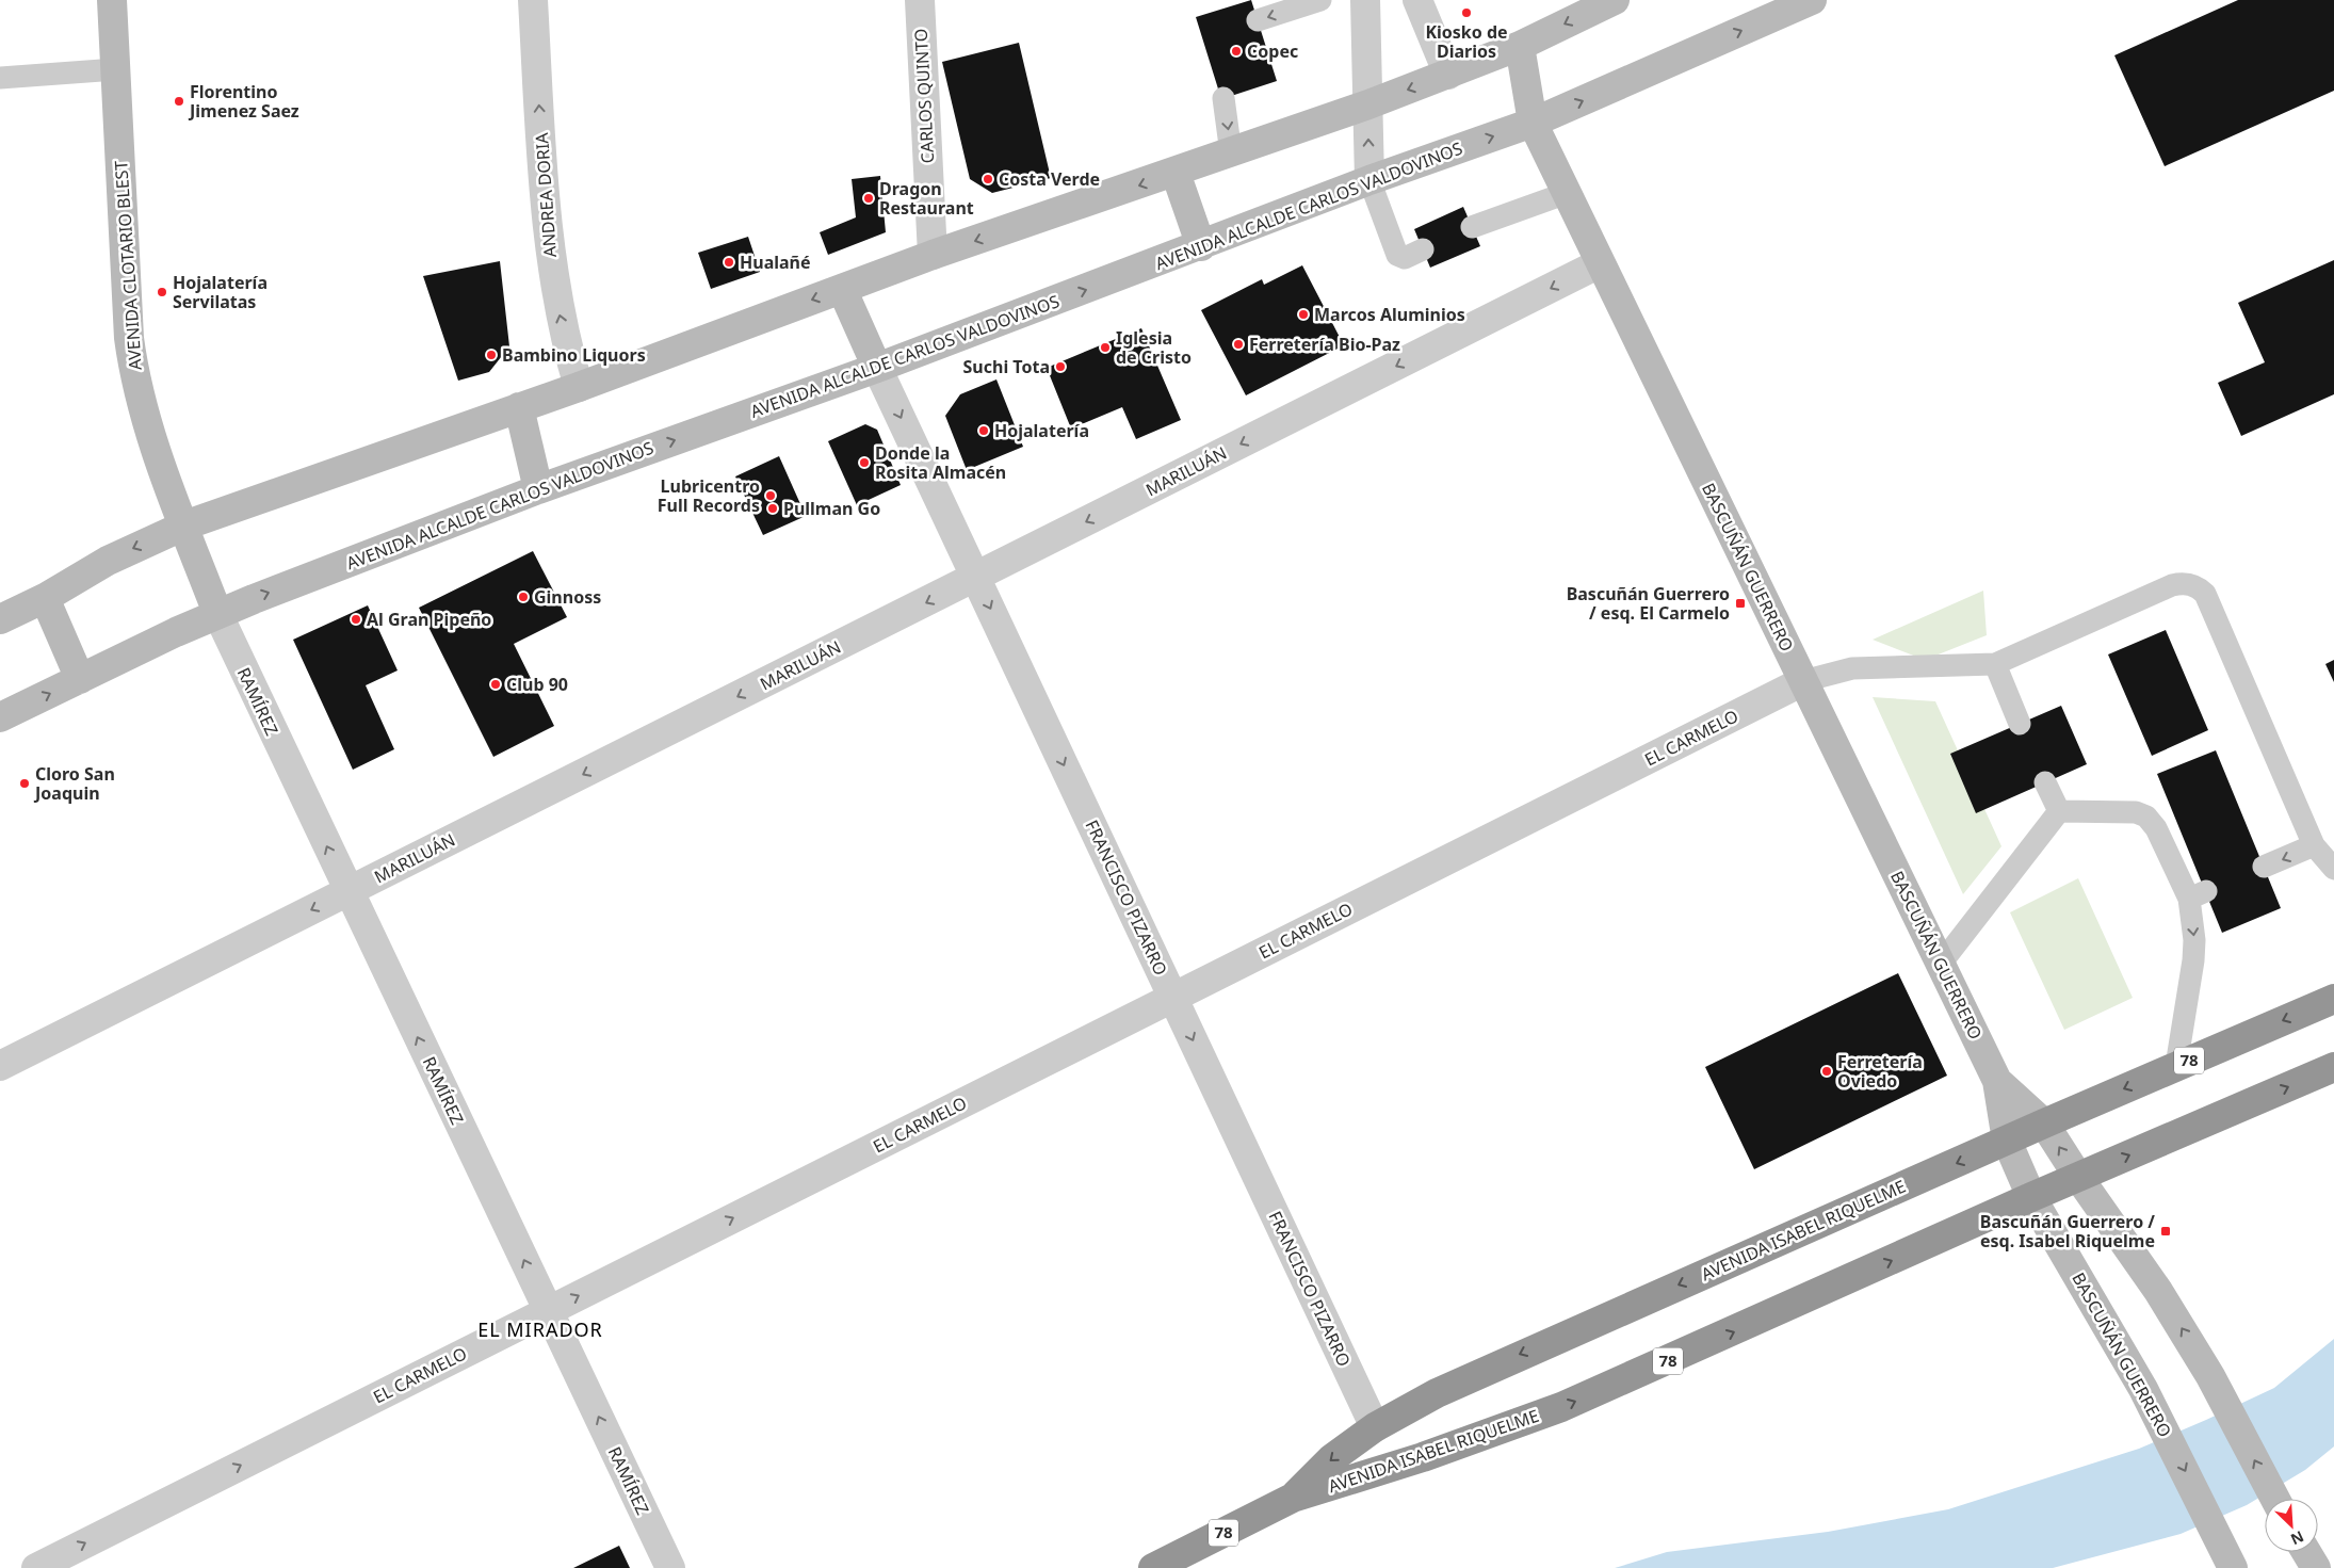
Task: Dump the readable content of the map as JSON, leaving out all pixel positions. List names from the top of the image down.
{
  "streets": {
    "highway": ["78", "AVENIDA ISABEL RIQUELME"],
    "main road": ["AVENIDA ALCALDE CARLOS VALDOVINOS", "AVENIDA CLOTARIO BLEST", "BASCUÑÁN GUERRERO"],
    "street": [
      "CARLOS QUINTO",
      "ANDREA DORIA",
      "MARILUÁN",
      "RAMÍREZ",
      "EL CARMELO",
      "FRANCISCO PIZARRO"
    ]
  },
  "crossings": [
    ["AVENIDA ALCALDE CARLOS VALDOVINOS", "AVENIDA CLOTARIO BLEST"],
    ["AVENIDA ALCALDE CARLOS VALDOVINOS", "BASCUÑÁN GUERRERO"],
    ["AVENIDA ALCALDE CARLOS VALDOVINOS", "RAMÍREZ"],
    ["AVENIDA ALCALDE CARLOS VALDOVINOS", "FRANCISCO PIZARRO"],
    ["AVENIDA CLOTARIO BLEST", "RAMÍREZ"],
    ["MARILUÁN", "BASCUÑÁN GUERRERO"],
    ["MARILUÁN", "RAMÍREZ"],
    ["MARILUÁN", "FRANCISCO PIZARRO"],
    ["BASCUÑÁN GUERRERO", "EL CARMELO"],
    ["BASCUÑÁN GUERRERO", "AVENIDA ISABEL RIQUELME"],
    ["RAMÍREZ", "EL CARMELO"],
    ["EL CARMELO", "FRANCISCO PIZARRO"],
    ["FRANCISCO PIZARRO", "AVENIDA ISABEL RIQUELME"]
  ],
  "one_way": [
    "ANDREA DORIA",
    "MARILUÁN",
    "RAMÍREZ",
    "EL CARMELO",
    "FRANCISCO PIZARRO"
  ],
  "districts": ["EL MIRADOR"],
  "places": {
    "other": [
      "Kiosko de Diarios",
      "Copec",
      "Florentino Jimenez Saez",
      "Costa Verde",
      "Dragon Restaurant",
      "Hualañé",
      "Hojalatería Servilatas",
      "Marcos Aluminios",
      "Ferretería Bio-Paz",
      "Iglesia de Cristo",
      "Bambino Liquors",
      "Suchi Tota",
      "Hojalatería",
      "Donde la Rosita Almacén",
      "Lubricentro Full Records",
      "Pullman Go",
      "Ginnoss",
      "Al Gran Pipeño",
      "Club 90",
      "Cloro San Joaquin",
      "Ferretería Oviedo"
    ],
    "transit": ["Bascuñán Guerrero / esq. El Carmelo", "Bascuñán Guerrero / esq. Isabel Riquelme"]
  },
  "north": "bottom right"
}
